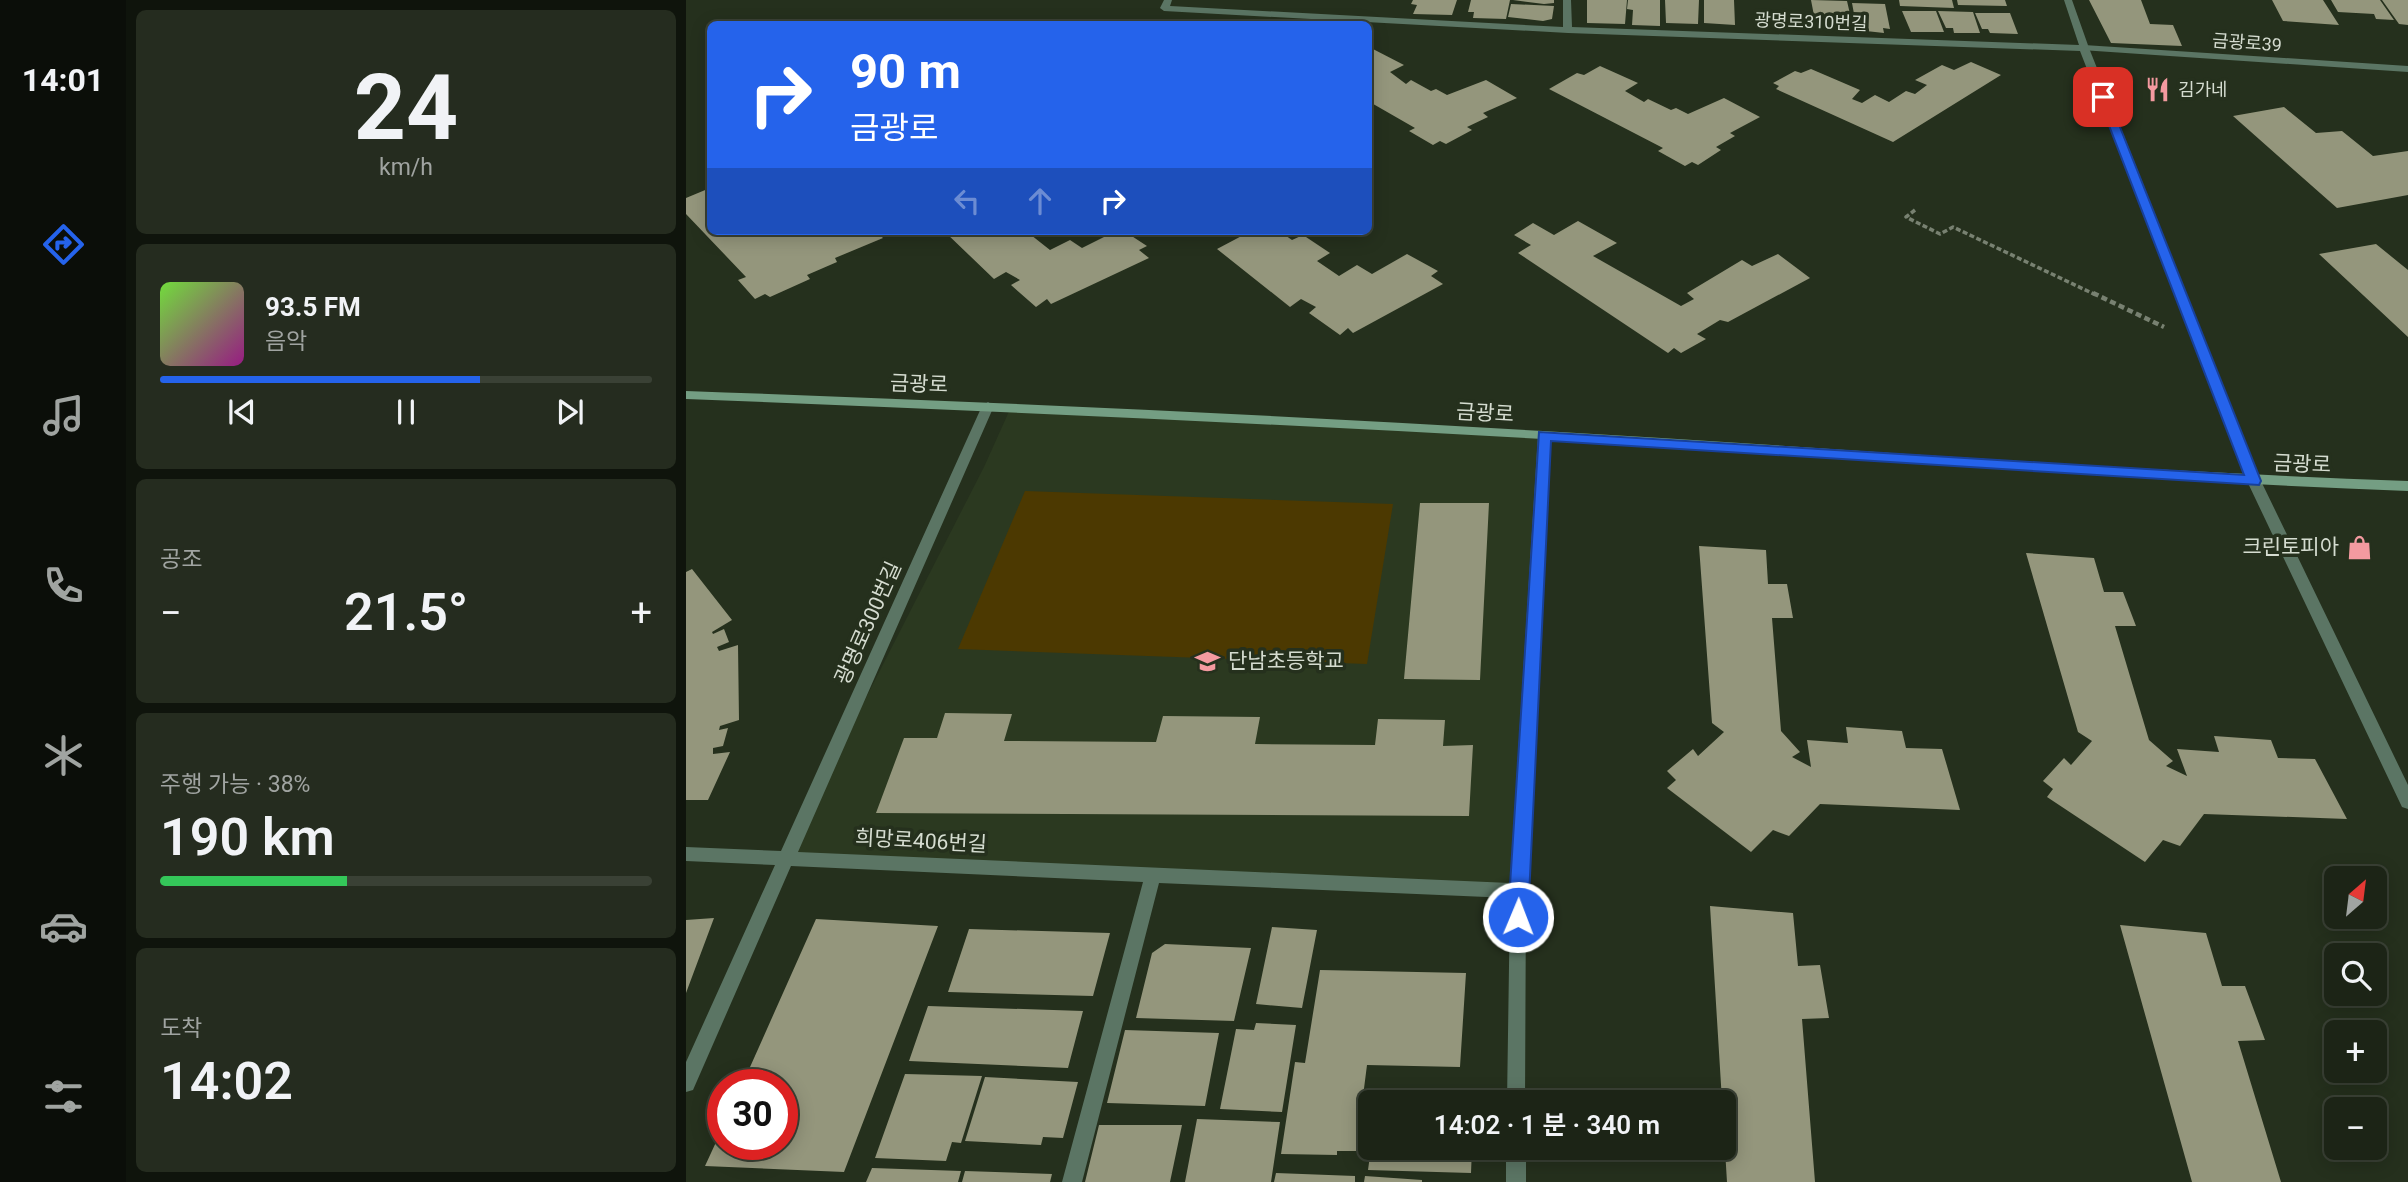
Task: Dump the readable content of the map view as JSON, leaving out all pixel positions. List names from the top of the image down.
{
  "streets": {
    "street": [
      "광명로310번길",
      "금광로39",
      "금광로",
      "광명로300번길",
      "희망로406번길"
    ]
  },
  "crossings": [
    ["광명로310번길", "금광로39"],
    ["금광로", "광명로300번길"],
    ["광명로300번길", "희망로406번길"]
  ],
  "places": {
    "restaurant": ["김가네"],
    "shop": ["크린토피아"],
    "school or university": ["단남초등학교"]
  },
  "north": "top right",
  "page": {
    "tabs": "14:01",
    "tile": [
      ["24", "km/h"],
      "공조",
      ["주행 가능 · 38%", "190 km"],
      ["도착", "14:02"]
    ],
    "turn": ["90 m", "금광로"],
    "song": ["93.5 FM", "음악"],
    "heat": ["−", "21.5°", "+"],
    "map_buttons": ["+", "−"],
    "limit": "30",
    "trip": "14:02 · 1 분 · 340 m"
  }
}
